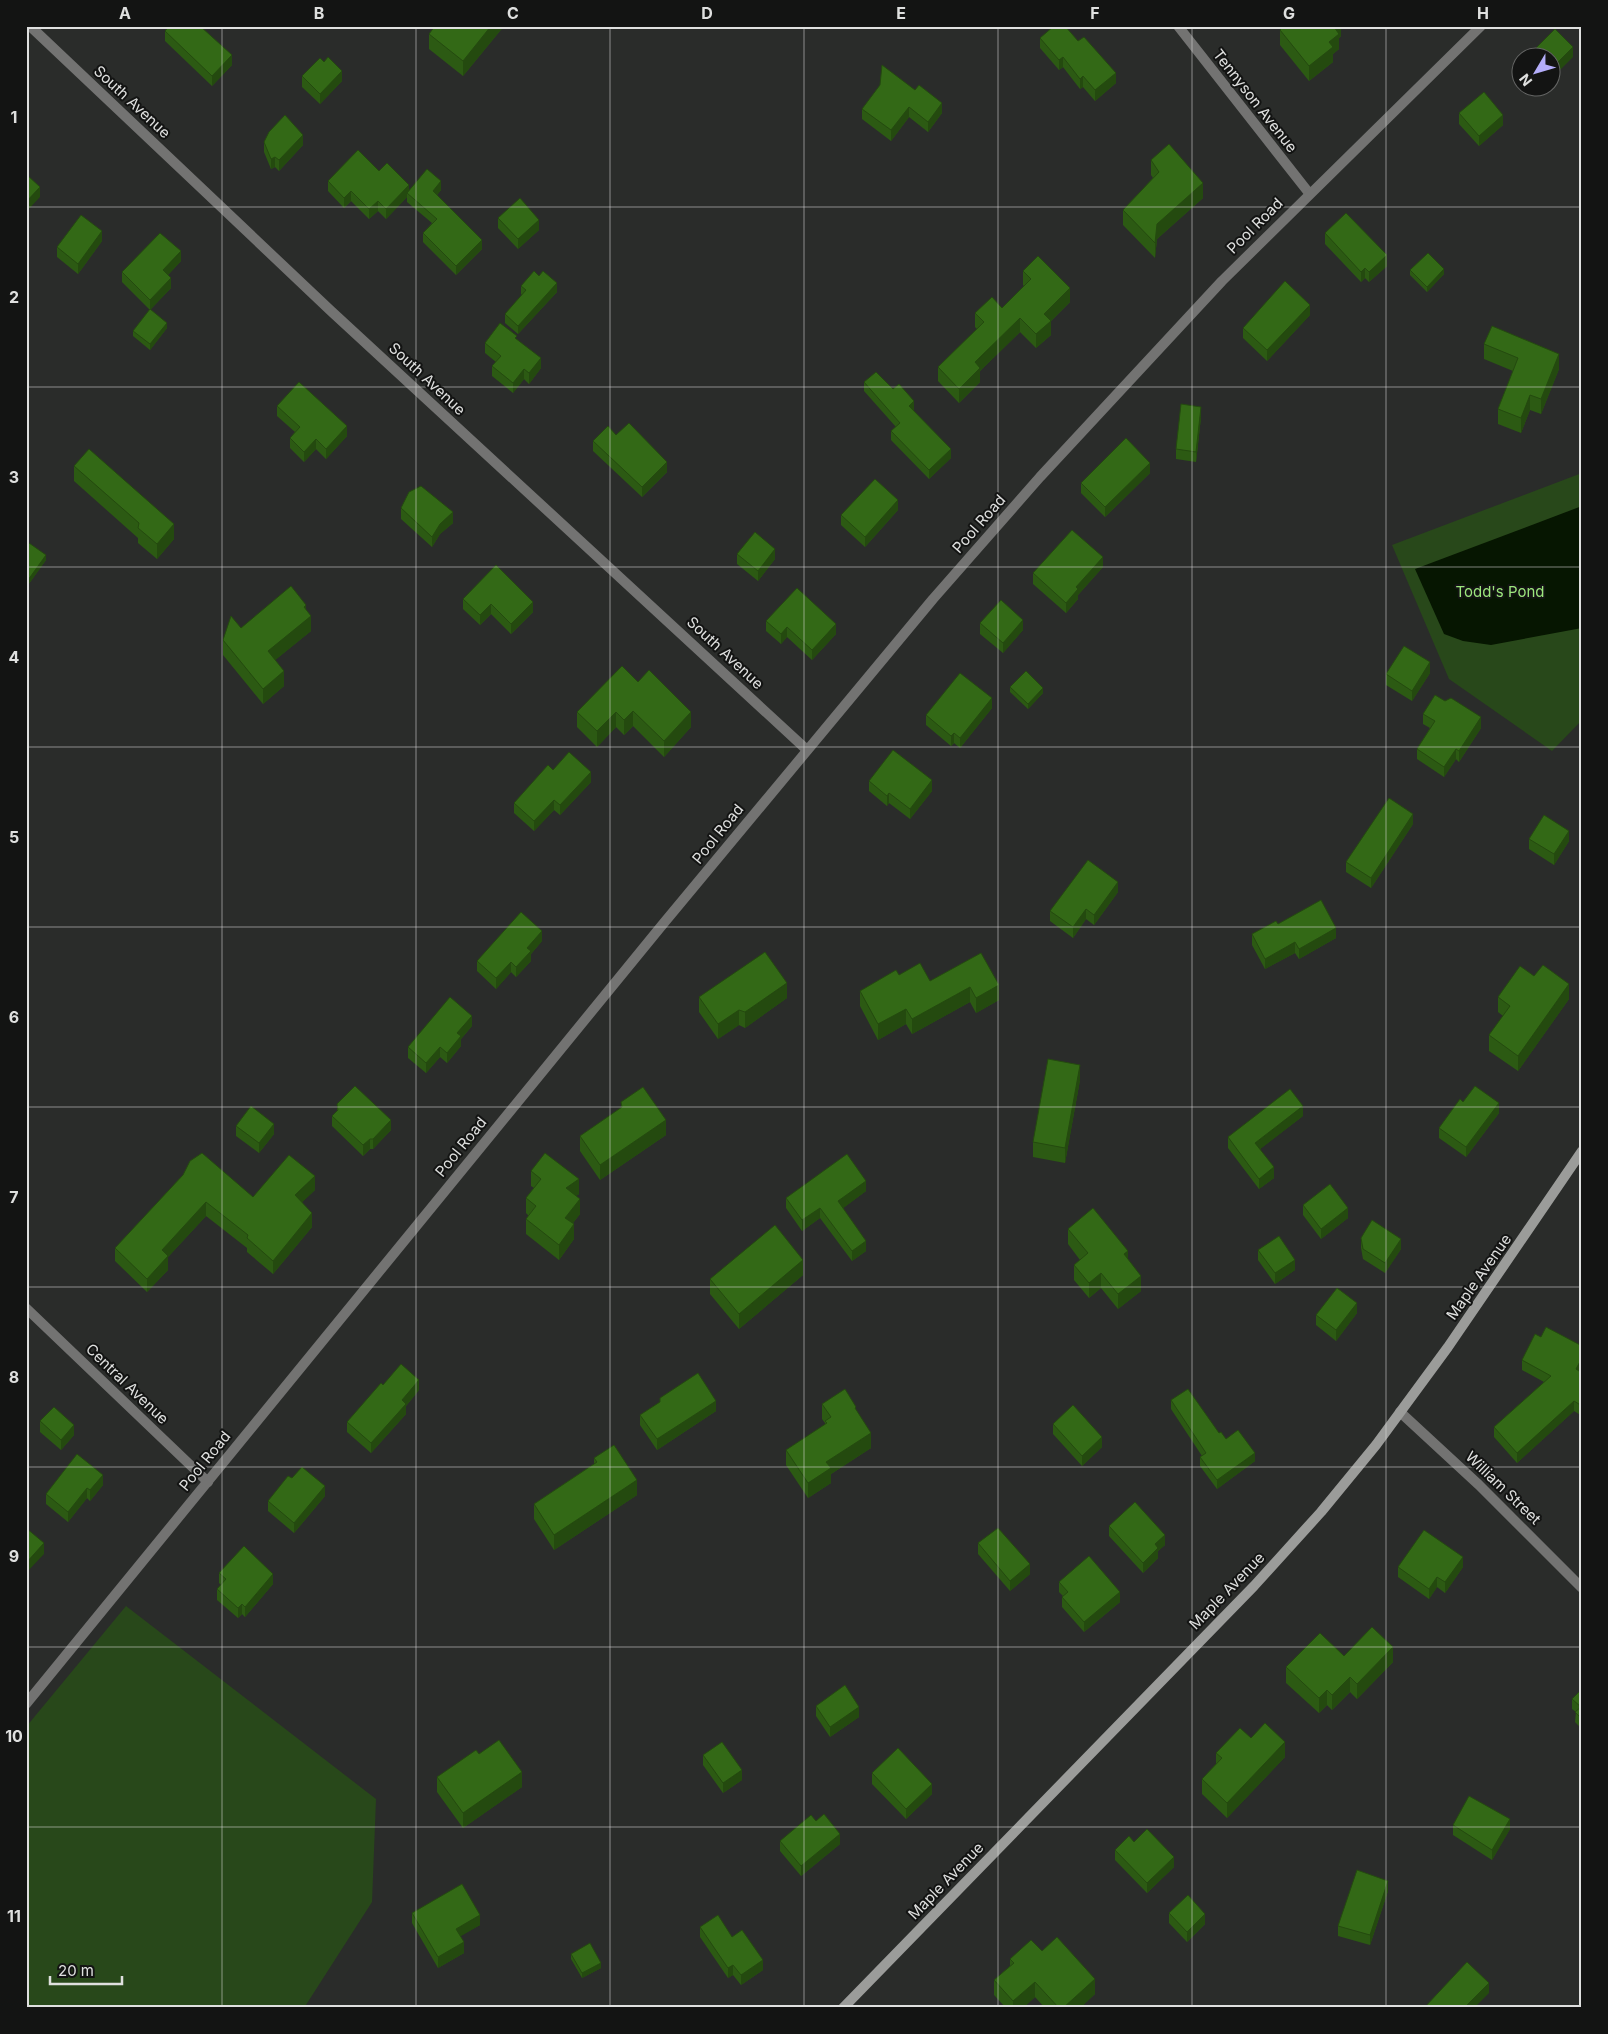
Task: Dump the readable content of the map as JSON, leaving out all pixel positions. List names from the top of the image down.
{
  "streets": {
    "main road": ["Maple Avenue"],
    "street": [
      "Tennyson Avenue",
      "South Avenue",
      "Pool Road",
      "Central Avenue",
      "William Street"
    ]
  },
  "crossings": [
    ["Tennyson Avenue", "Pool Road"],
    ["South Avenue", "Pool Road"],
    ["Pool Road", "Central Avenue"],
    ["Maple Avenue", "William Street"]
  ],
  "parks": ["Todd's Pond"],
  "scale_bar": "20 m",
  "north": "bottom left",
  "grid": {
    "columns": [
      "A",
      "B",
      "C",
      "D",
      "E",
      "F",
      "G",
      "H"
    ],
    "rows": [
      "1",
      "2",
      "3",
      "4",
      "5",
      "6",
      "7",
      "8",
      "9",
      "10",
      "11"
    ]
  }
}
